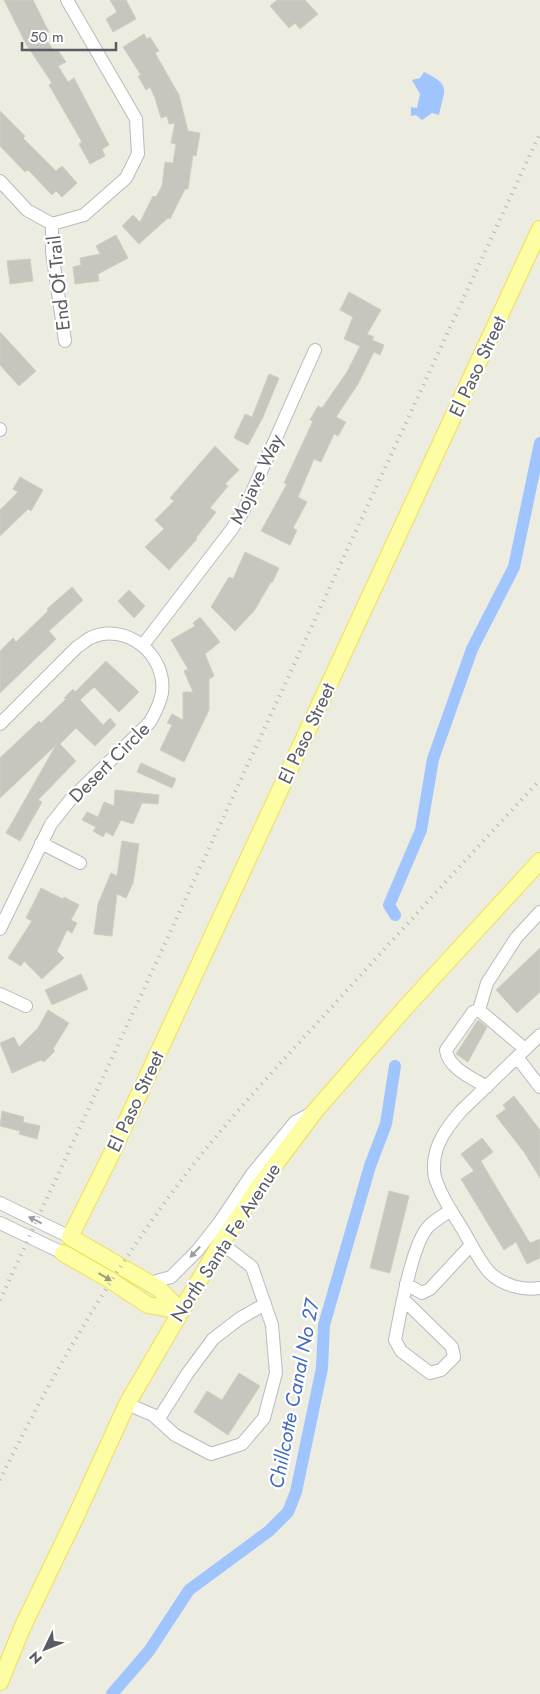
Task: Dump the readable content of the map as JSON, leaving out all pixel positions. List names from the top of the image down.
{
  "streets": {
    "main road": ["El Paso Street", "North Santa Fe Avenue"],
    "street": ["End Of Trail", "Mojave Way", "Desert Circle"]
  },
  "crossings": [
    ["Mojave Way", "Desert Circle"]
  ],
  "water": ["Chillcotte Canal No 27"],
  "scale_bar": "50 m",
  "north": "bottom left"
}
